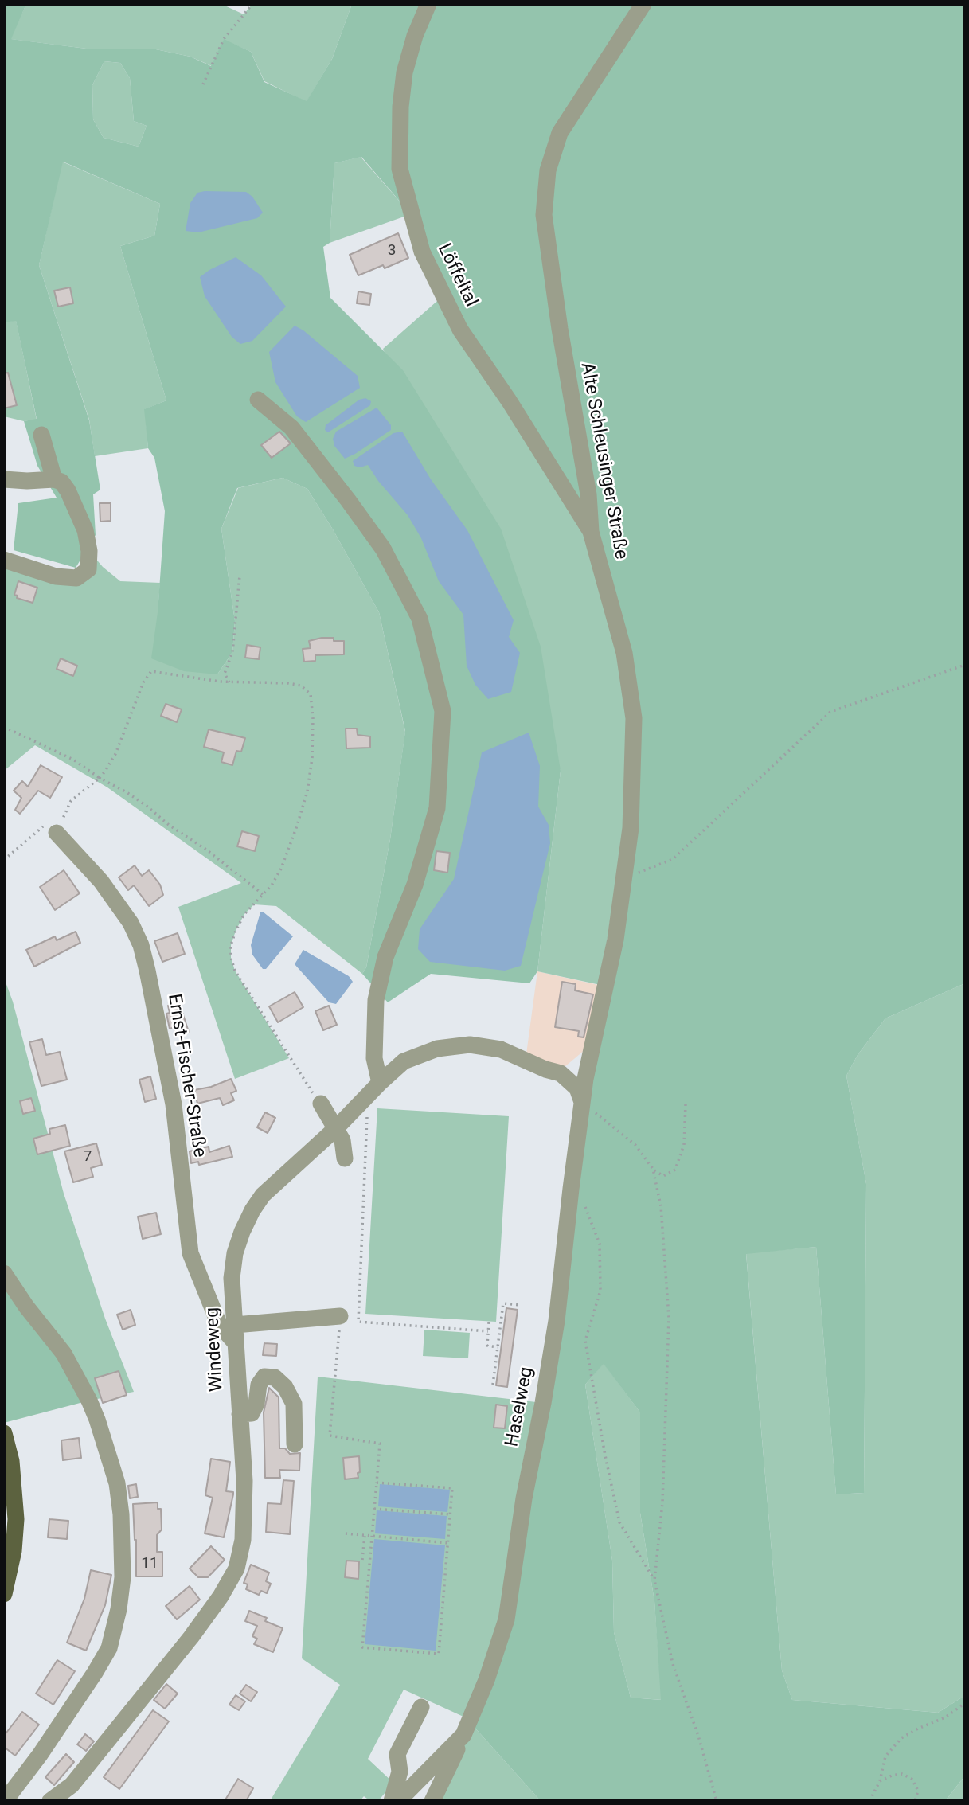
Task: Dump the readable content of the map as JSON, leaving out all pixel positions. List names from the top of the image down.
{
  "streets": {
    "street": [
      "Löffeltal",
      "Alte Schleusinger Straße",
      "Ernst-Fischer-Straße",
      "Windeweg",
      "Haselweg"
    ]
  },
  "crossings": [
    ["Löffeltal", "Alte Schleusinger Straße"],
    ["Alte Schleusinger Straße", "Haselweg"],
    ["Ernst-Fischer-Straße", "Windeweg"],
    ["Windeweg", "Haselweg"]
  ],
  "house_numbers": ["3", "7", "11"]
}
